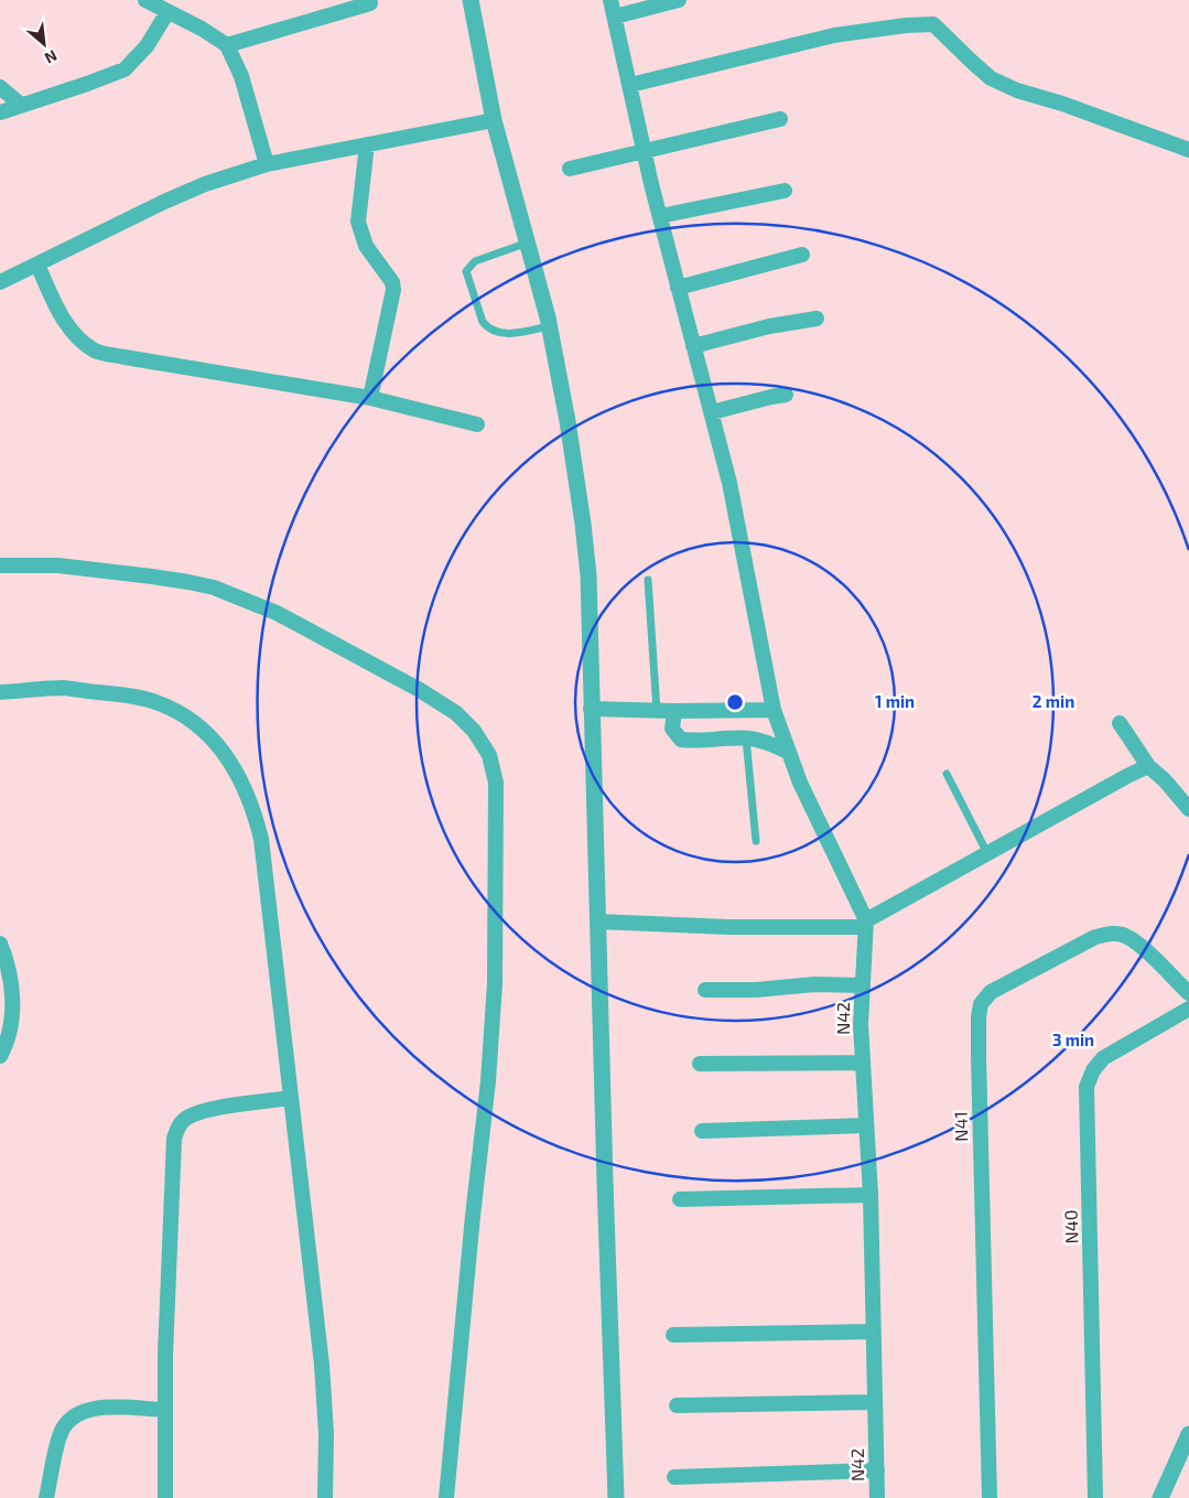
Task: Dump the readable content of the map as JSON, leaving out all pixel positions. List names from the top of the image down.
{
  "streets": {
    "street": ["N42", "N41", "N40"]
  },
  "north": "bottom right",
  "rings": ["1 min", "2 min", "3 min"]
}
